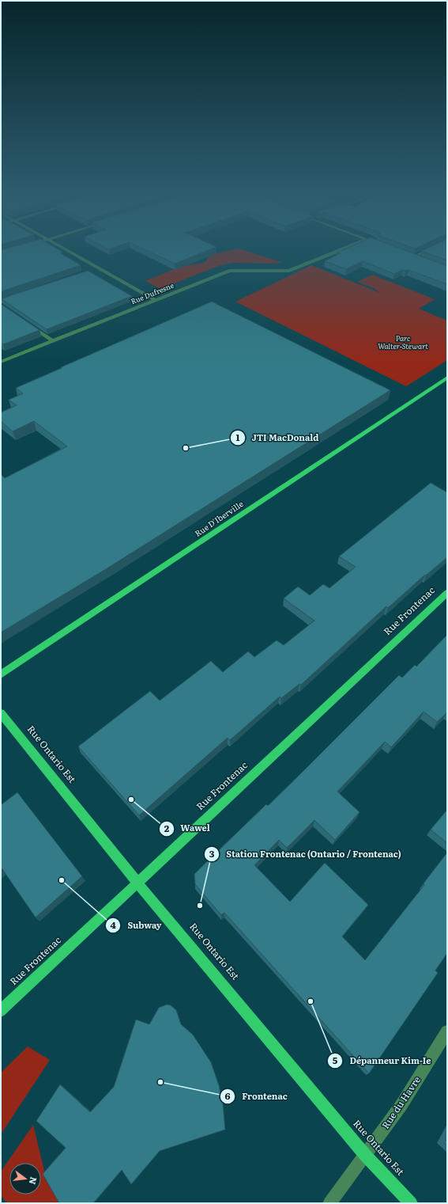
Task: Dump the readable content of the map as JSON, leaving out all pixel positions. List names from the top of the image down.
{
  "streets": {
    "main road": ["Rue D'Iberville", "Rue Frontenac", "Rue Ontario Est"],
    "street": ["Rue Dufresne", "Rue du Havre"]
  },
  "crossings": [
    ["Rue Frontenac", "Rue Ontario Est"],
    ["Rue Ontario Est", "Rue du Havre"]
  ],
  "parks": ["Parc Walter-Stewart"],
  "places": [
    "JTI MacDonald",
    "Wawel",
    "Subway",
    "Station Frontenac (Ontario / Frontenac)",
    "Dépanneur Kim-Ie",
    "Frontenac"
  ],
  "north": "right"
}
